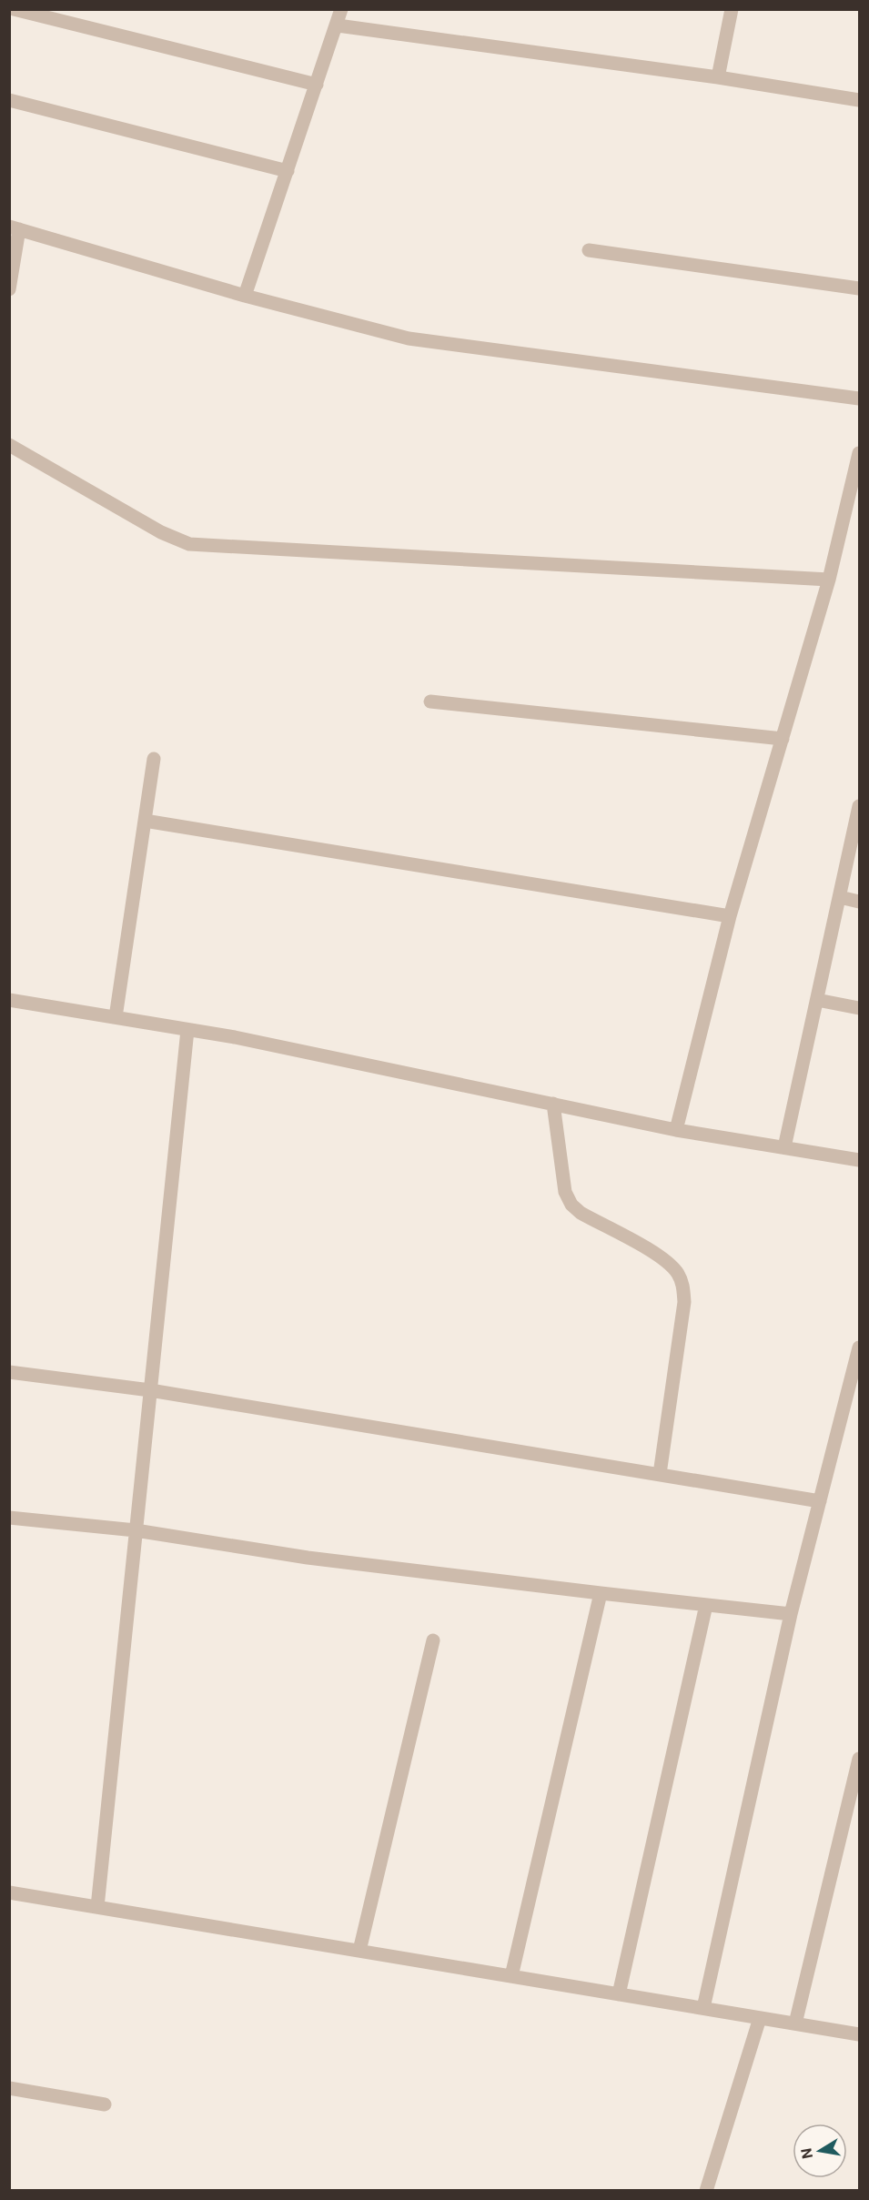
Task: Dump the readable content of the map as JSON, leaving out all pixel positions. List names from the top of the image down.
{
  "north": "left"
}
